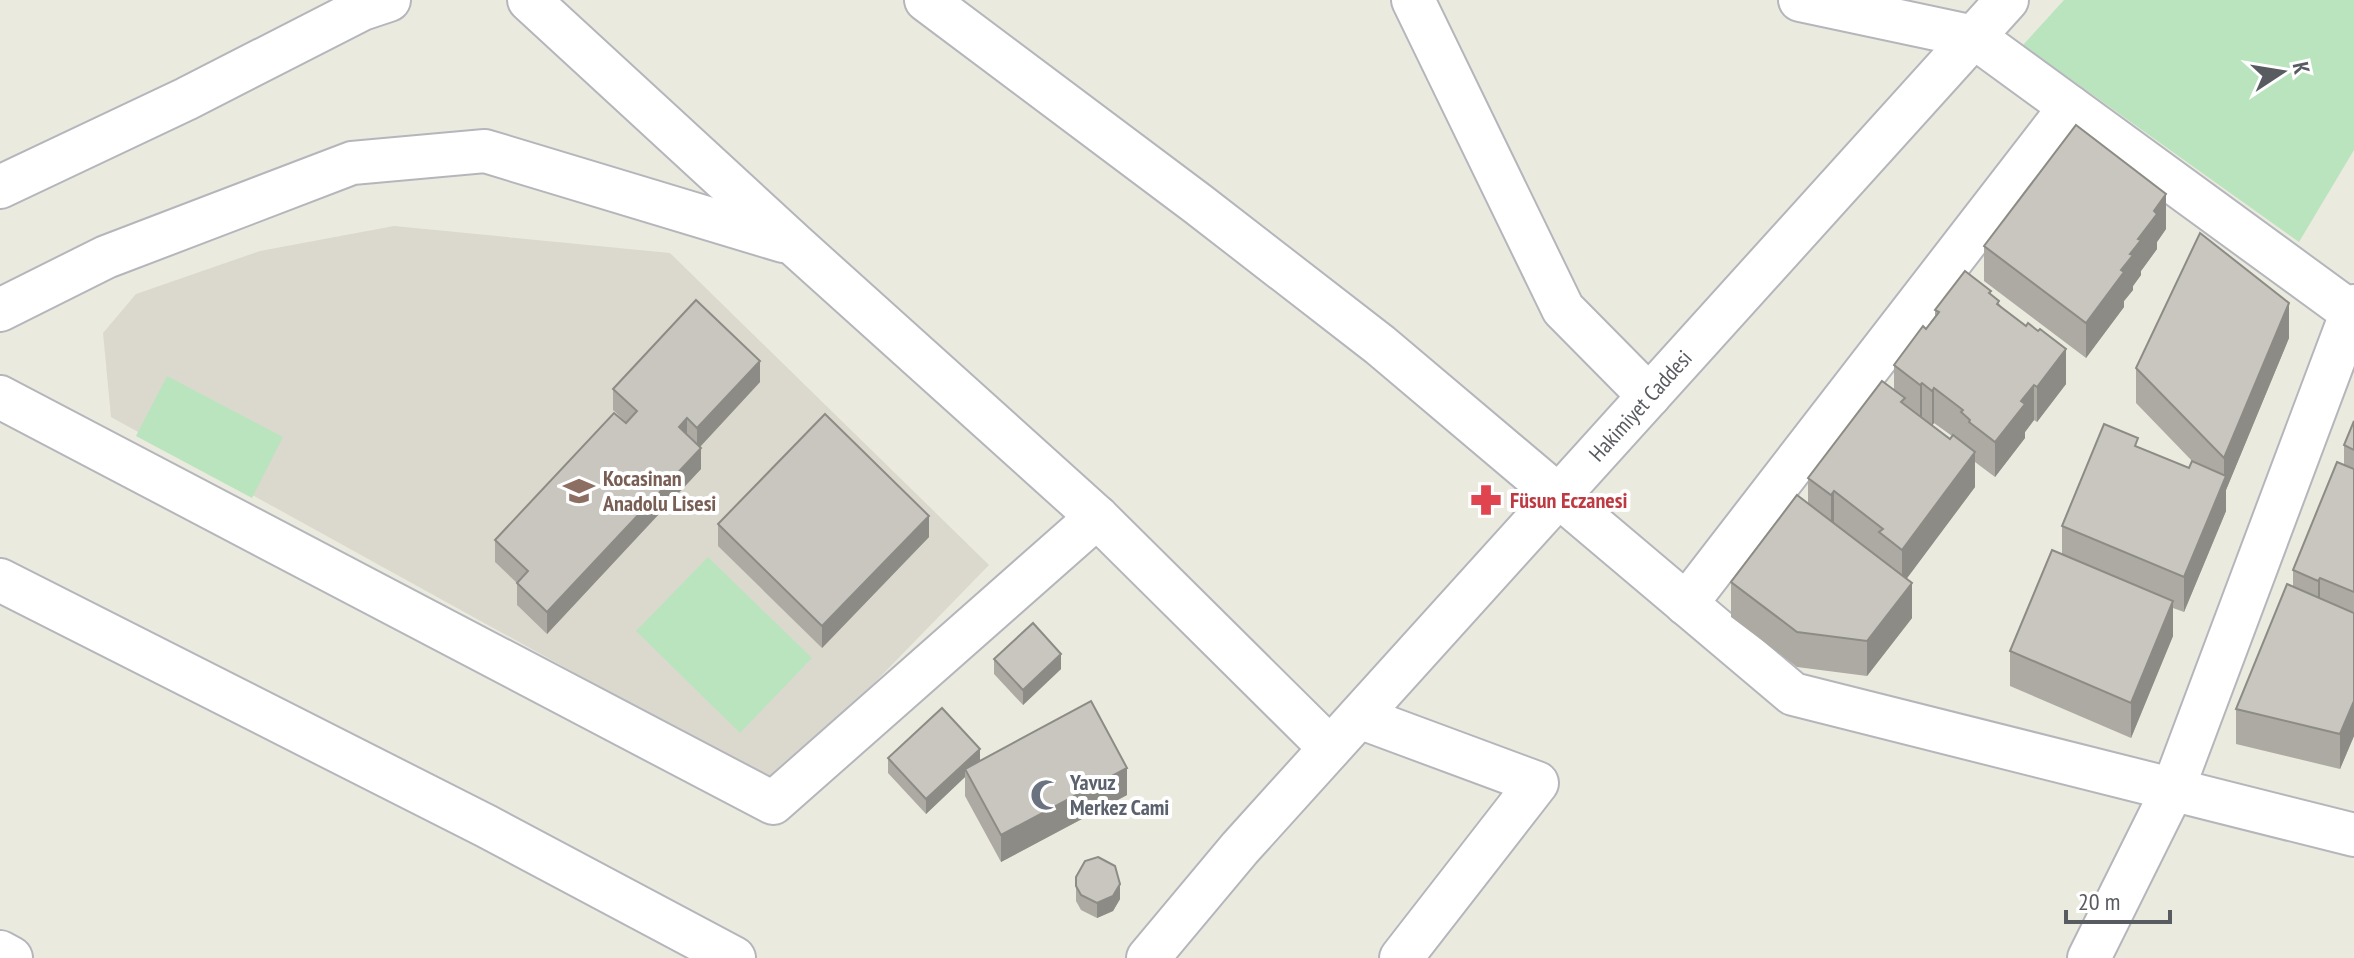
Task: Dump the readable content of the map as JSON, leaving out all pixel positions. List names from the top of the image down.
{
  "streets": {
    "street": ["Hakimiyet Caddesi"]
  },
  "places": {
    "school or university": ["Kocasinan Anadolu Lisesi"],
    "pharmacy": ["Füsun Eczanesi"],
    "mosque": ["Yavuz Merkez Cami"]
  },
  "scale_bar": "20 m",
  "north": "right"
}
